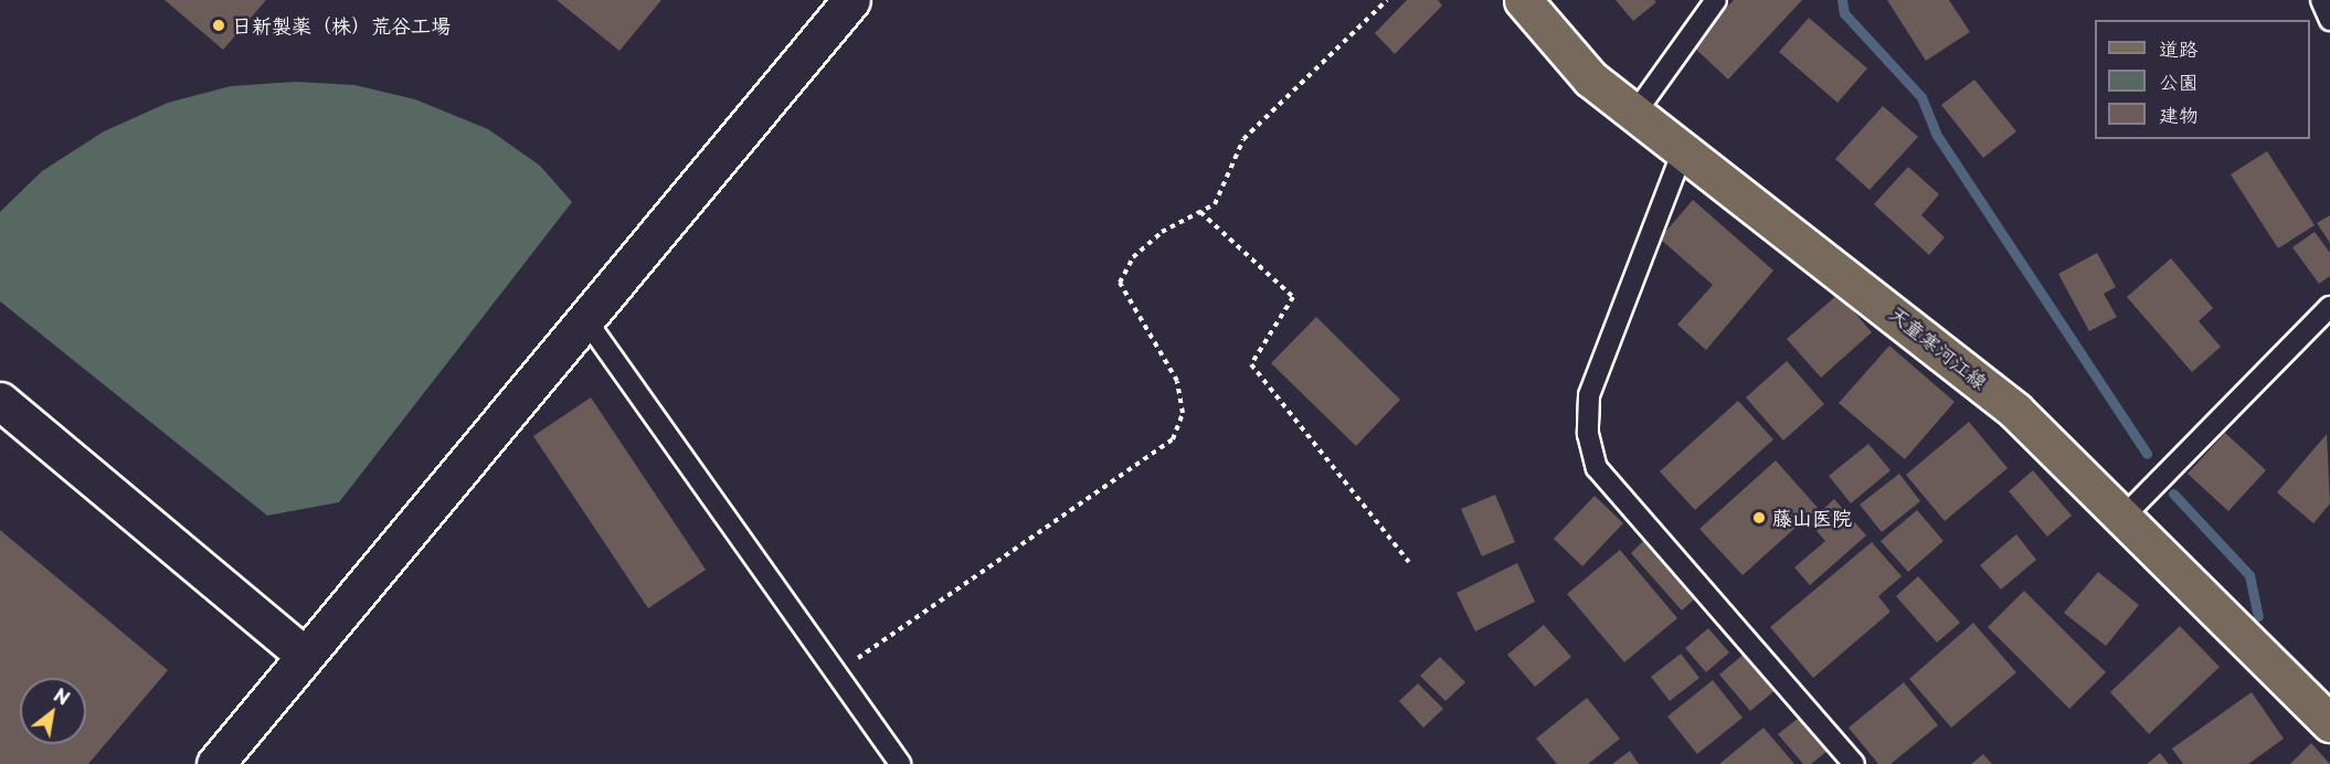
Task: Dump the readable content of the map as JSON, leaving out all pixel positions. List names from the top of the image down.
{
  "streets": {
    "main road": ["天童寒河江線"]
  },
  "places": ["日新製薬（株）荒谷工場", "藤山医院"],
  "legend": ["道路", "公園", "建物"],
  "north": "top right"
}
